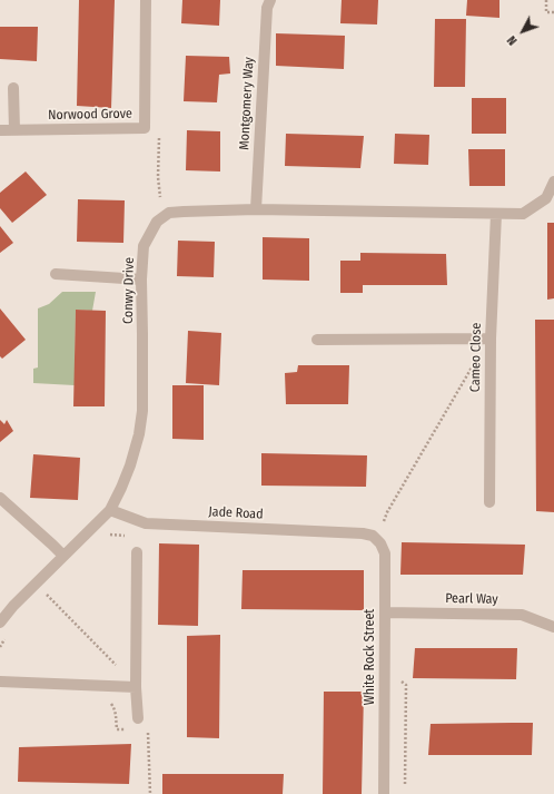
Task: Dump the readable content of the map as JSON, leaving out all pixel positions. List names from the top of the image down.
{
  "streets": {
    "street": [
      "Montgomery Way",
      "Norwood Grove",
      "Conwy Drive",
      "Cameo Close",
      "Jade Road",
      "Pearl Way",
      "White Rock Street"
    ]
  },
  "crossings": [
    ["Montgomery Way", "Conwy Drive"],
    ["Conwy Drive", "Cameo Close"],
    ["Conwy Drive", "Jade Road"],
    ["Jade Road", "White Rock Street"],
    ["Pearl Way", "White Rock Street"]
  ],
  "north": "bottom left"
}
